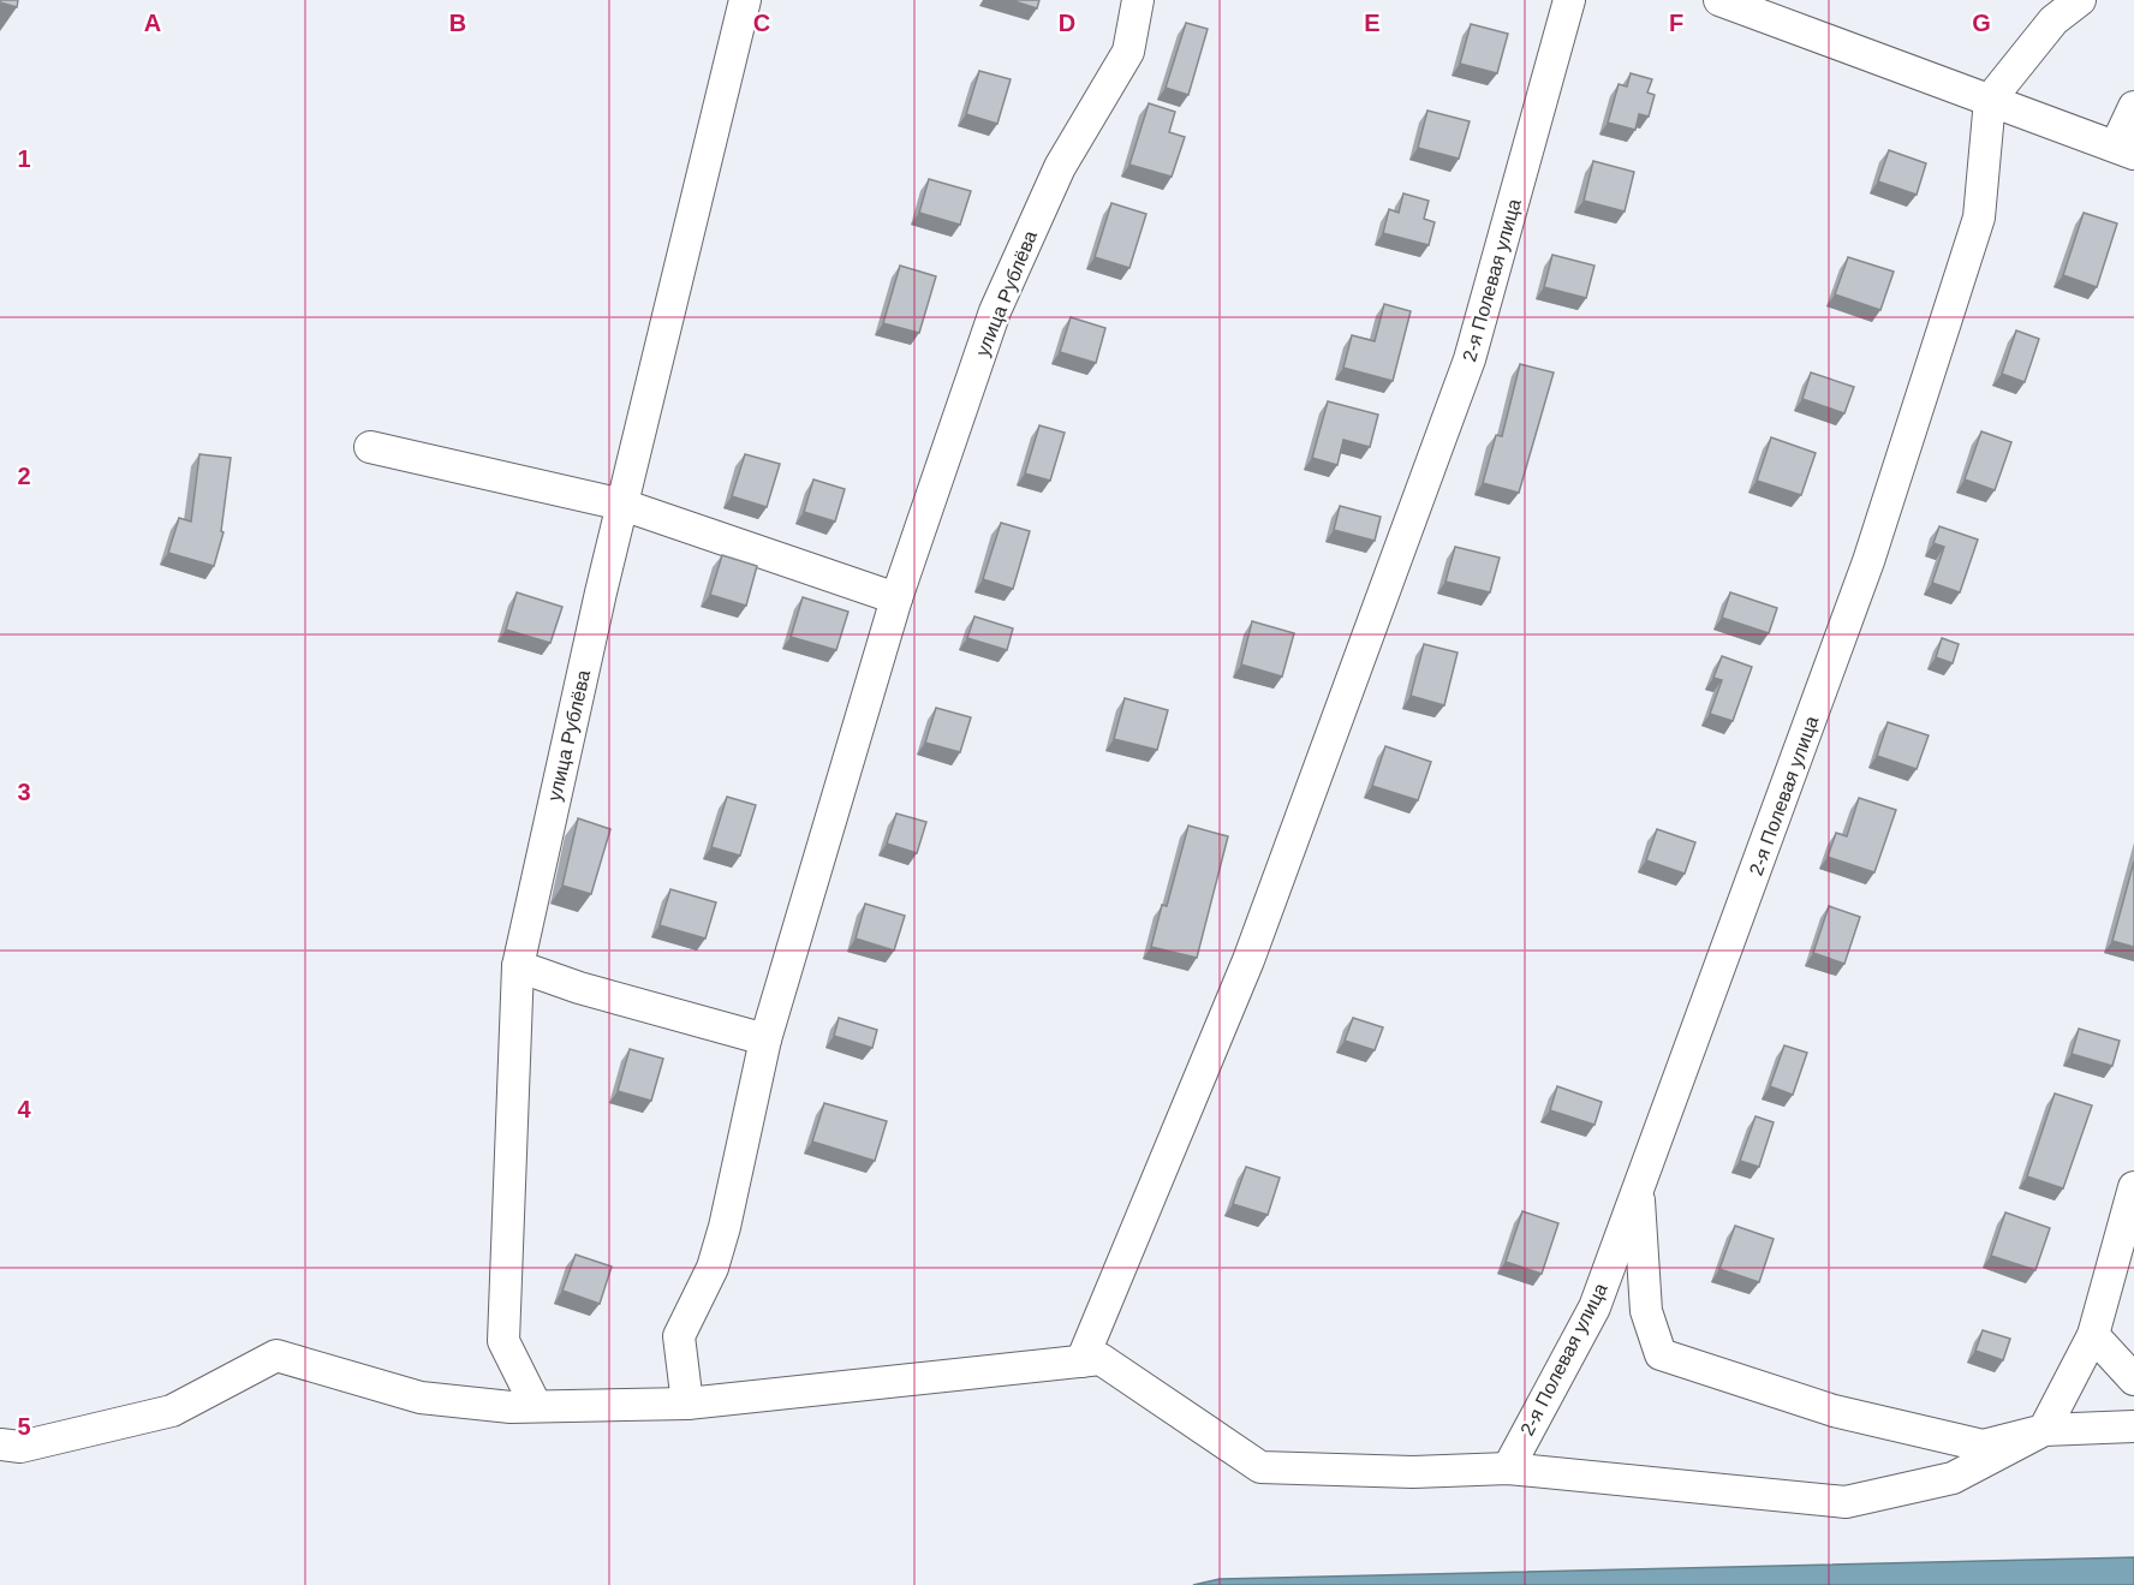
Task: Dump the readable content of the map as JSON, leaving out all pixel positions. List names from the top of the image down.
{
  "streets": {
    "street": ["2-я Полевая улица", "улица Рублёва"]
  },
  "grid": {
    "columns": [
      "A",
      "B",
      "C",
      "D",
      "E",
      "F",
      "G"
    ],
    "rows": [
      "1",
      "2",
      "3",
      "4",
      "5"
    ]
  }
}
